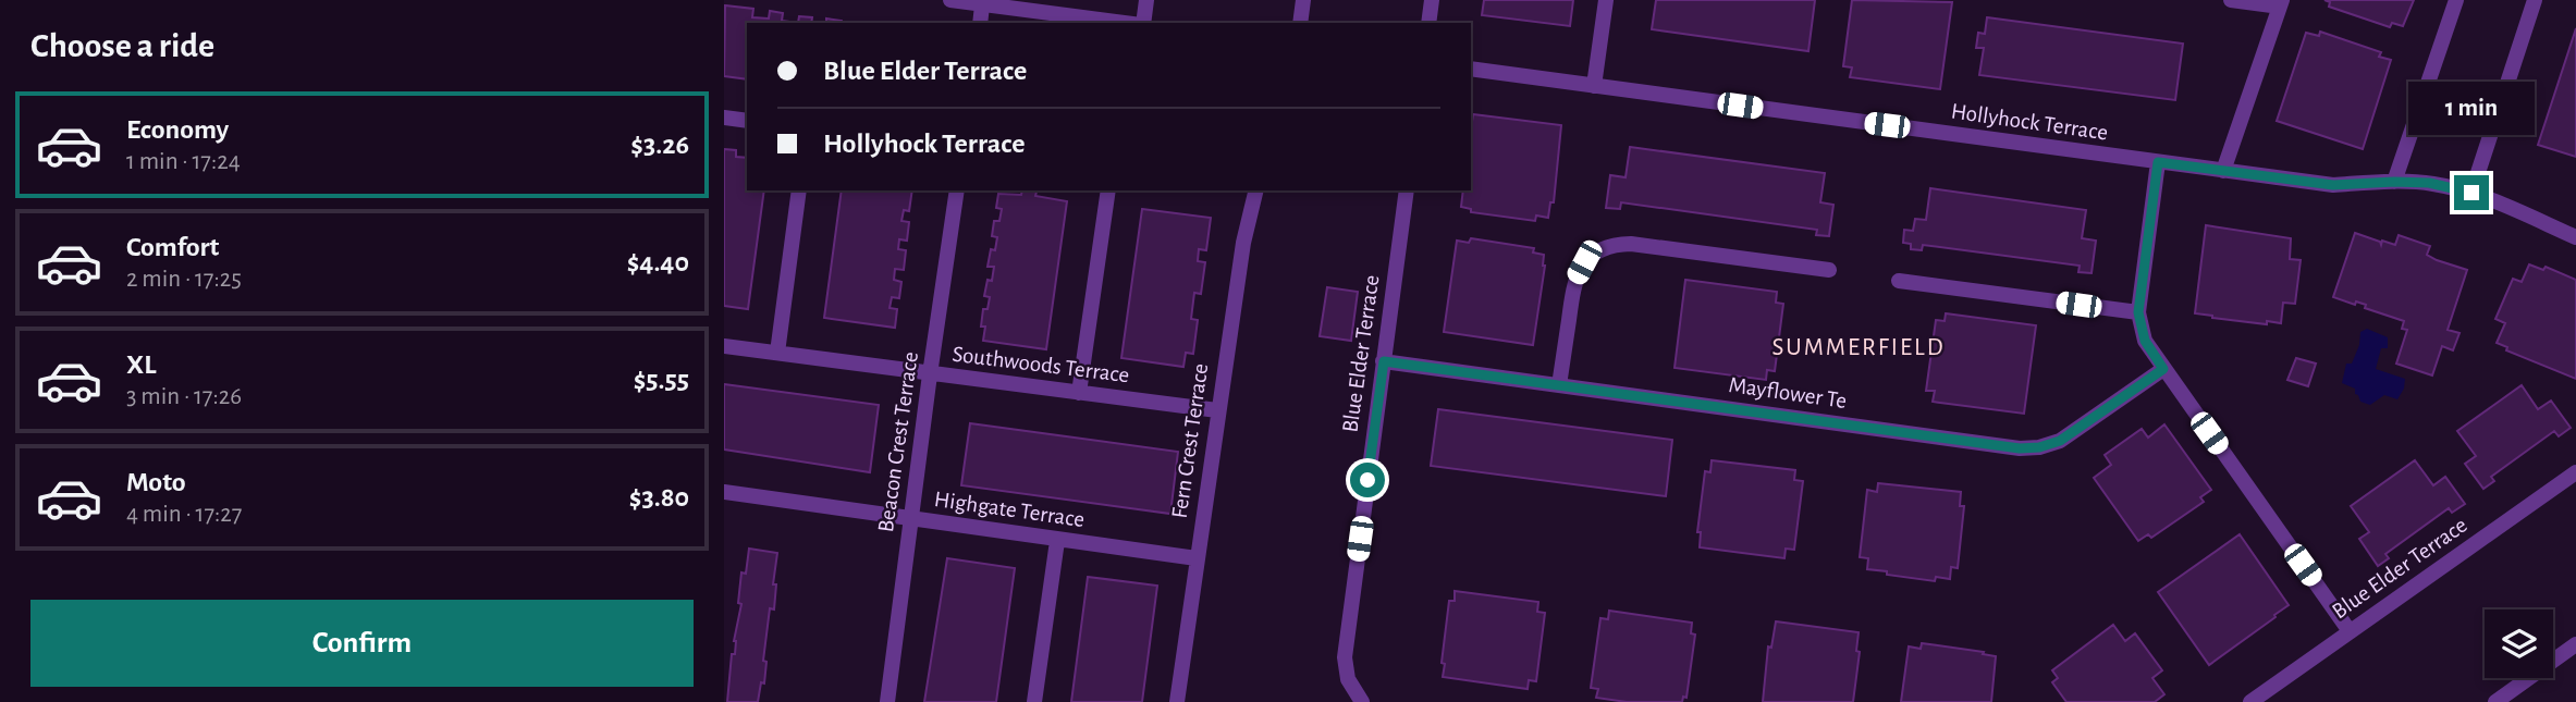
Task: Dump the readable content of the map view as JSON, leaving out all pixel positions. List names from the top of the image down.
{
  "streets": {
    "street": [
      "Hollyhock Terrace",
      "Blue Elder Terrace",
      "Southwoods Terrace",
      "Mayflower Te",
      "Fern Crest Terrace",
      "Beacon Crest Terrace",
      "Highgate Terrace"
    ]
  },
  "crossings": [
    ["Blue Elder Terrace", "Mayflower Te"],
    ["Southwoods Terrace", "Fern Crest Terrace"],
    ["Southwoods Terrace", "Beacon Crest Terrace"],
    ["Fern Crest Terrace", "Highgate Terrace"],
    ["Beacon Crest Terrace", "Highgate Terrace"]
  ],
  "districts": ["SUMMERFIELD"],
  "page": {
    "heading": "Choose a ride",
    "banner": ["Blue Elder Terrace", "Hollyhock Terrace"],
    "bubble": "1 min",
    "list": [
      {
        "name": "Economy",
        "note": "1 min · 17:24",
        "value": "$3.26"
      },
      {
        "name": "Comfort",
        "note": "2 min · 17:25",
        "value": "$4.40"
      },
      {
        "name": "XL",
        "note": "3 min · 17:26",
        "value": "$5.55"
      },
      {
        "name": "Moto",
        "note": "4 min · 17:27",
        "value": "$3.80"
      }
    ],
    "buttons": "Confirm"
  }
}
